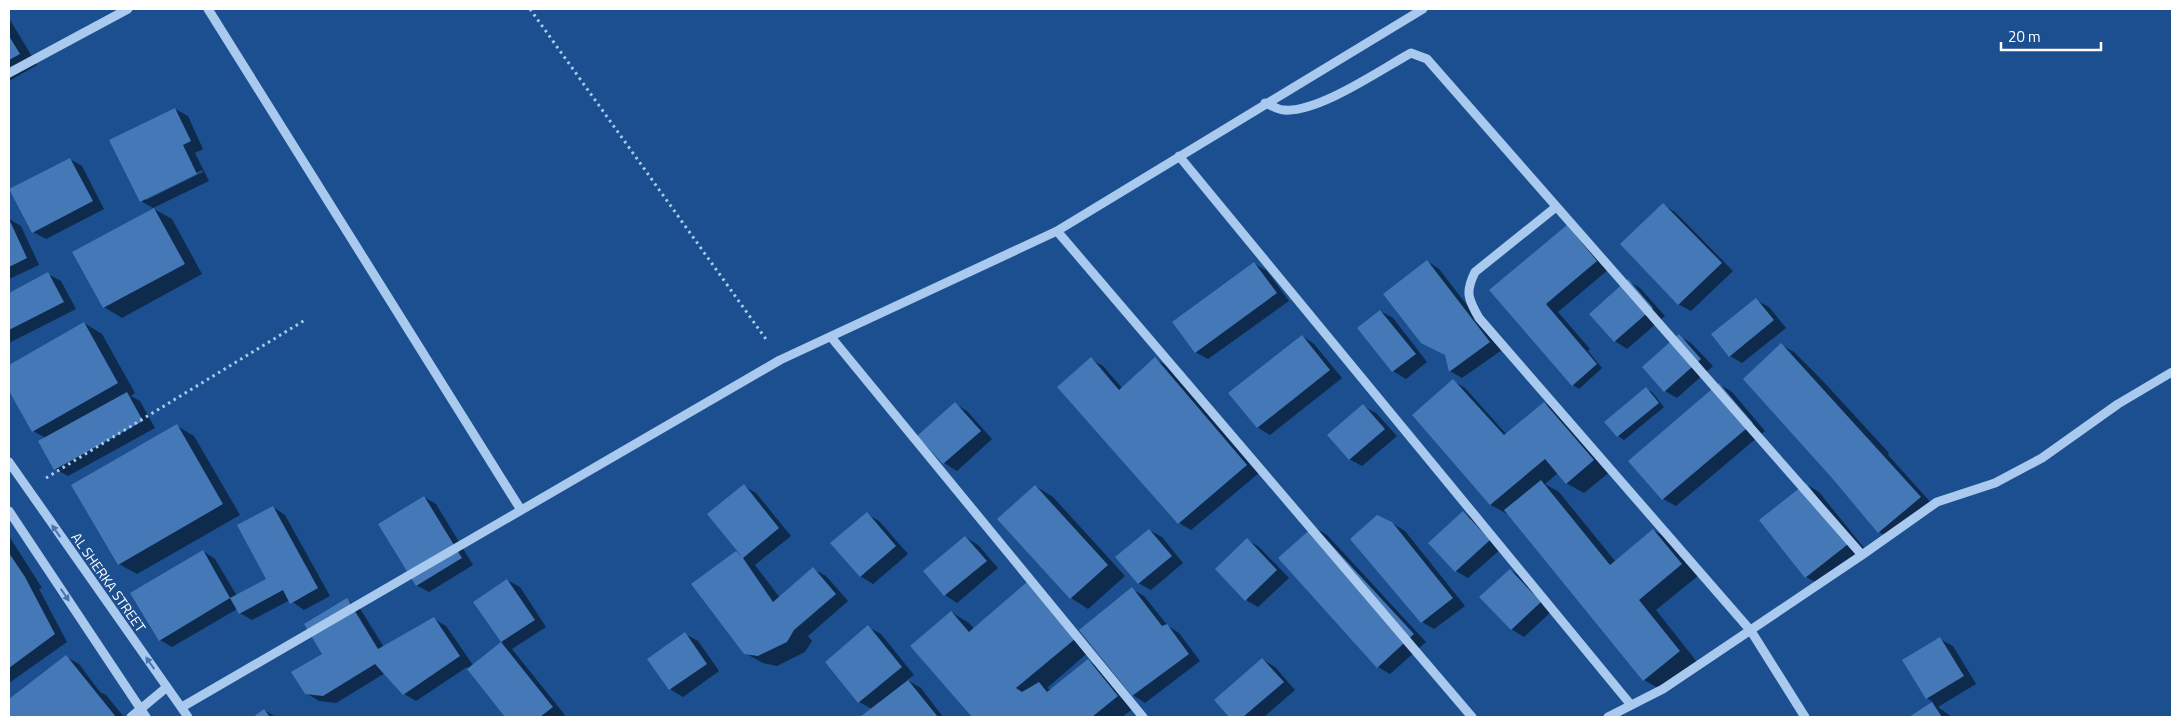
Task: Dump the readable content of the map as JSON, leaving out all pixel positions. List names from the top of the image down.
{
  "streets": {
    "street": ["AL SHERKA STREET"]
  },
  "scale_bar": "20 m"
}
